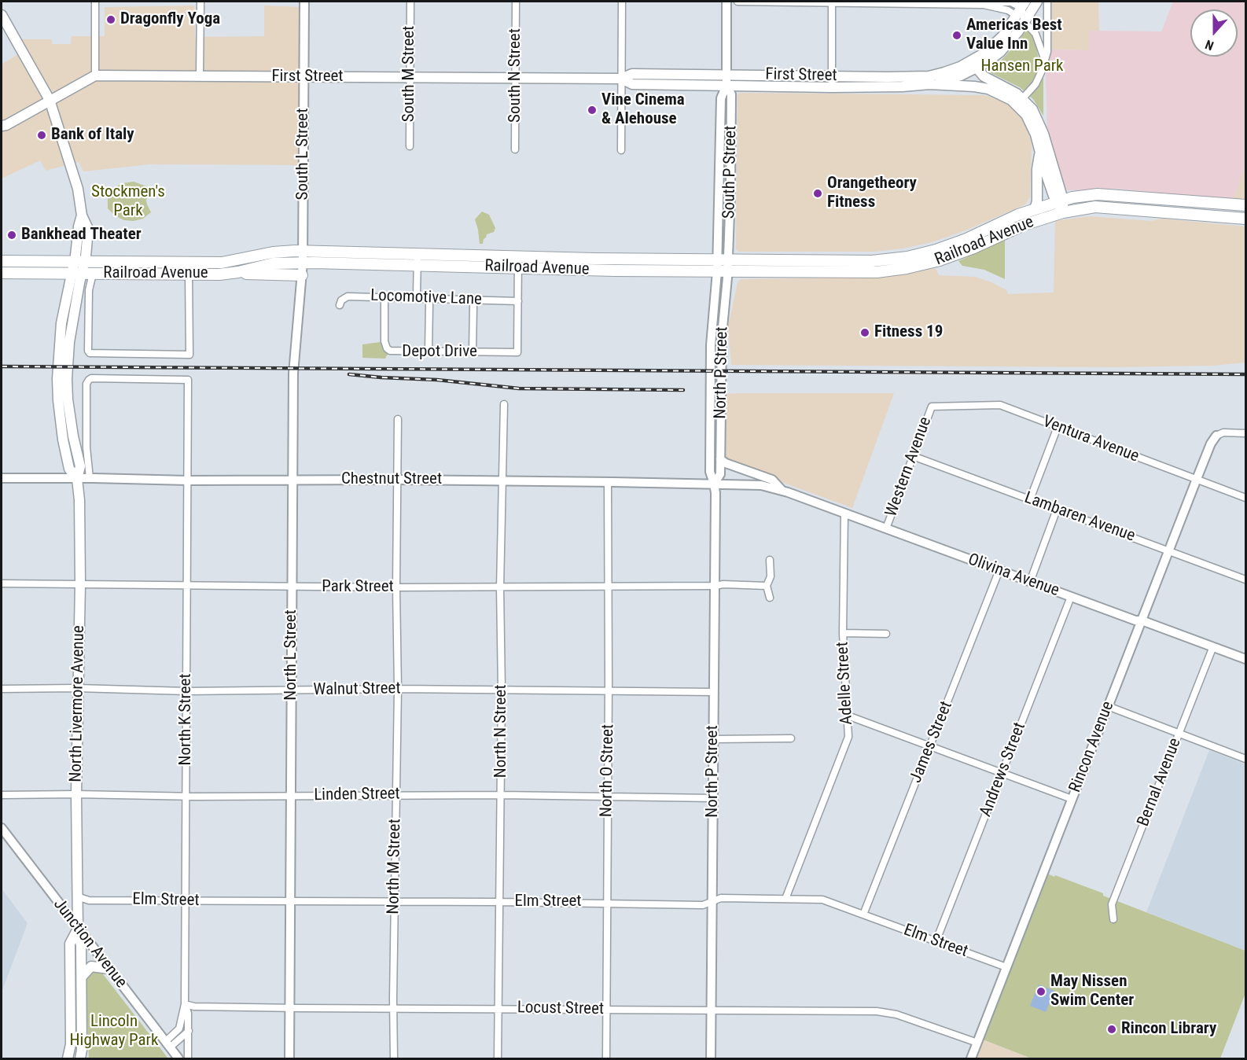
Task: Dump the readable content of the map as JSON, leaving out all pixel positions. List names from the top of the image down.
{
  "streets": {
    "main road": ["First Street", "Railroad Avenue", "North Livermore Avenue"],
    "street": [
      "South M Street",
      "South N Street",
      "South L Street",
      "South P Street",
      "Locomotive Lane",
      "Depot Drive",
      "North P Street",
      "Ventura Avenue",
      "Western Avenue",
      "Chestnut Street",
      "Lambaren Avenue",
      "Olivina Avenue",
      "Park Street",
      "North L Street",
      "Adelle Street",
      "Walnut Street",
      "North K Street",
      "North N Street",
      "James Street",
      "Rincon Avenue",
      "Andrews Street",
      "North O Street",
      "Bernal Avenue",
      "Linden Street",
      "North M Street",
      "Elm Street",
      "Junction Avenue",
      "Locust Street"
    ]
  },
  "crossings": [
    ["South M Street", "First Street"],
    ["South N Street", "First Street"],
    ["First Street", "South L Street"],
    ["First Street", "South P Street"],
    ["First Street", "North Livermore Avenue"],
    ["South L Street", "Railroad Avenue"],
    ["South L Street", "North L Street"],
    ["South P Street", "Railroad Avenue"],
    ["South P Street", "North P Street"],
    ["Railroad Avenue", "North P Street"],
    ["Railroad Avenue", "North L Street"],
    ["Railroad Avenue", "North Livermore Avenue"],
    ["Locomotive Lane", "Depot Drive"],
    ["North P Street", "Chestnut Street"],
    ["North P Street", "Park Street"],
    ["North P Street", "Walnut Street"],
    ["North P Street", "Linden Street"],
    ["North P Street", "Elm Street"],
    ["North P Street", "Locust Street"],
    ["Ventura Avenue", "Western Avenue"],
    ["Ventura Avenue", "Rincon Avenue"],
    ["Western Avenue", "Lambaren Avenue"],
    ["Western Avenue", "Olivina Avenue"],
    ["Chestnut Street", "Olivina Avenue"],
    ["Chestnut Street", "North L Street"],
    ["Chestnut Street", "North Livermore Avenue"],
    ["Chestnut Street", "North K Street"],
    ["Chestnut Street", "North N Street"],
    ["Chestnut Street", "North O Street"],
    ["Chestnut Street", "North M Street"],
    ["Lambaren Avenue", "Rincon Avenue"],
    ["Olivina Avenue", "Adelle Street"],
    ["Olivina Avenue", "James Street"],
    ["Olivina Avenue", "Rincon Avenue"],
    ["Olivina Avenue", "Andrews Street"],
    ["Olivina Avenue", "Bernal Avenue"],
    ["Park Street", "North L Street"],
    ["Park Street", "North Livermore Avenue"],
    ["Park Street", "North K Street"],
    ["Park Street", "North N Street"],
    ["Park Street", "North O Street"],
    ["Park Street", "North M Street"],
    ["North L Street", "Walnut Street"],
    ["North L Street", "Linden Street"],
    ["North L Street", "Elm Street"],
    ["North L Street", "Locust Street"],
    ["Adelle Street", "Elm Street"],
    ["Walnut Street", "North Livermore Avenue"],
    ["Walnut Street", "North K Street"],
    ["Walnut Street", "North N Street"],
    ["Walnut Street", "North O Street"],
    ["Walnut Street", "North M Street"],
    ["North Livermore Avenue", "Linden Street"],
    ["North Livermore Avenue", "Elm Street"],
    ["North Livermore Avenue", "Junction Avenue"],
    ["North K Street", "Linden Street"],
    ["North K Street", "Elm Street"],
    ["North K Street", "Locust Street"],
    ["North N Street", "Linden Street"],
    ["North N Street", "Elm Street"],
    ["North N Street", "Locust Street"],
    ["James Street", "Elm Street"],
    ["Rincon Avenue", "Elm Street"],
    ["Rincon Avenue", "Locust Street"],
    ["Andrews Street", "Elm Street"],
    ["North O Street", "Linden Street"],
    ["North O Street", "Elm Street"],
    ["North O Street", "Locust Street"],
    ["Linden Street", "North M Street"],
    ["North M Street", "Elm Street"],
    ["North M Street", "Locust Street"]
  ],
  "parks": ["Hansen Park", "Stockmen's Park", "Lincoln Highway Park"],
  "places": [
    "Dragonfly Yoga",
    "Americas Best Value Inn",
    "Vine Cinema & Alehouse",
    "Bank of Italy",
    "Orangetheory Fitness",
    "Bankhead Theater",
    "Fitness 19",
    "May Nissen Swim Center",
    "Rincon Library"
  ],
  "north": "bottom"
}
